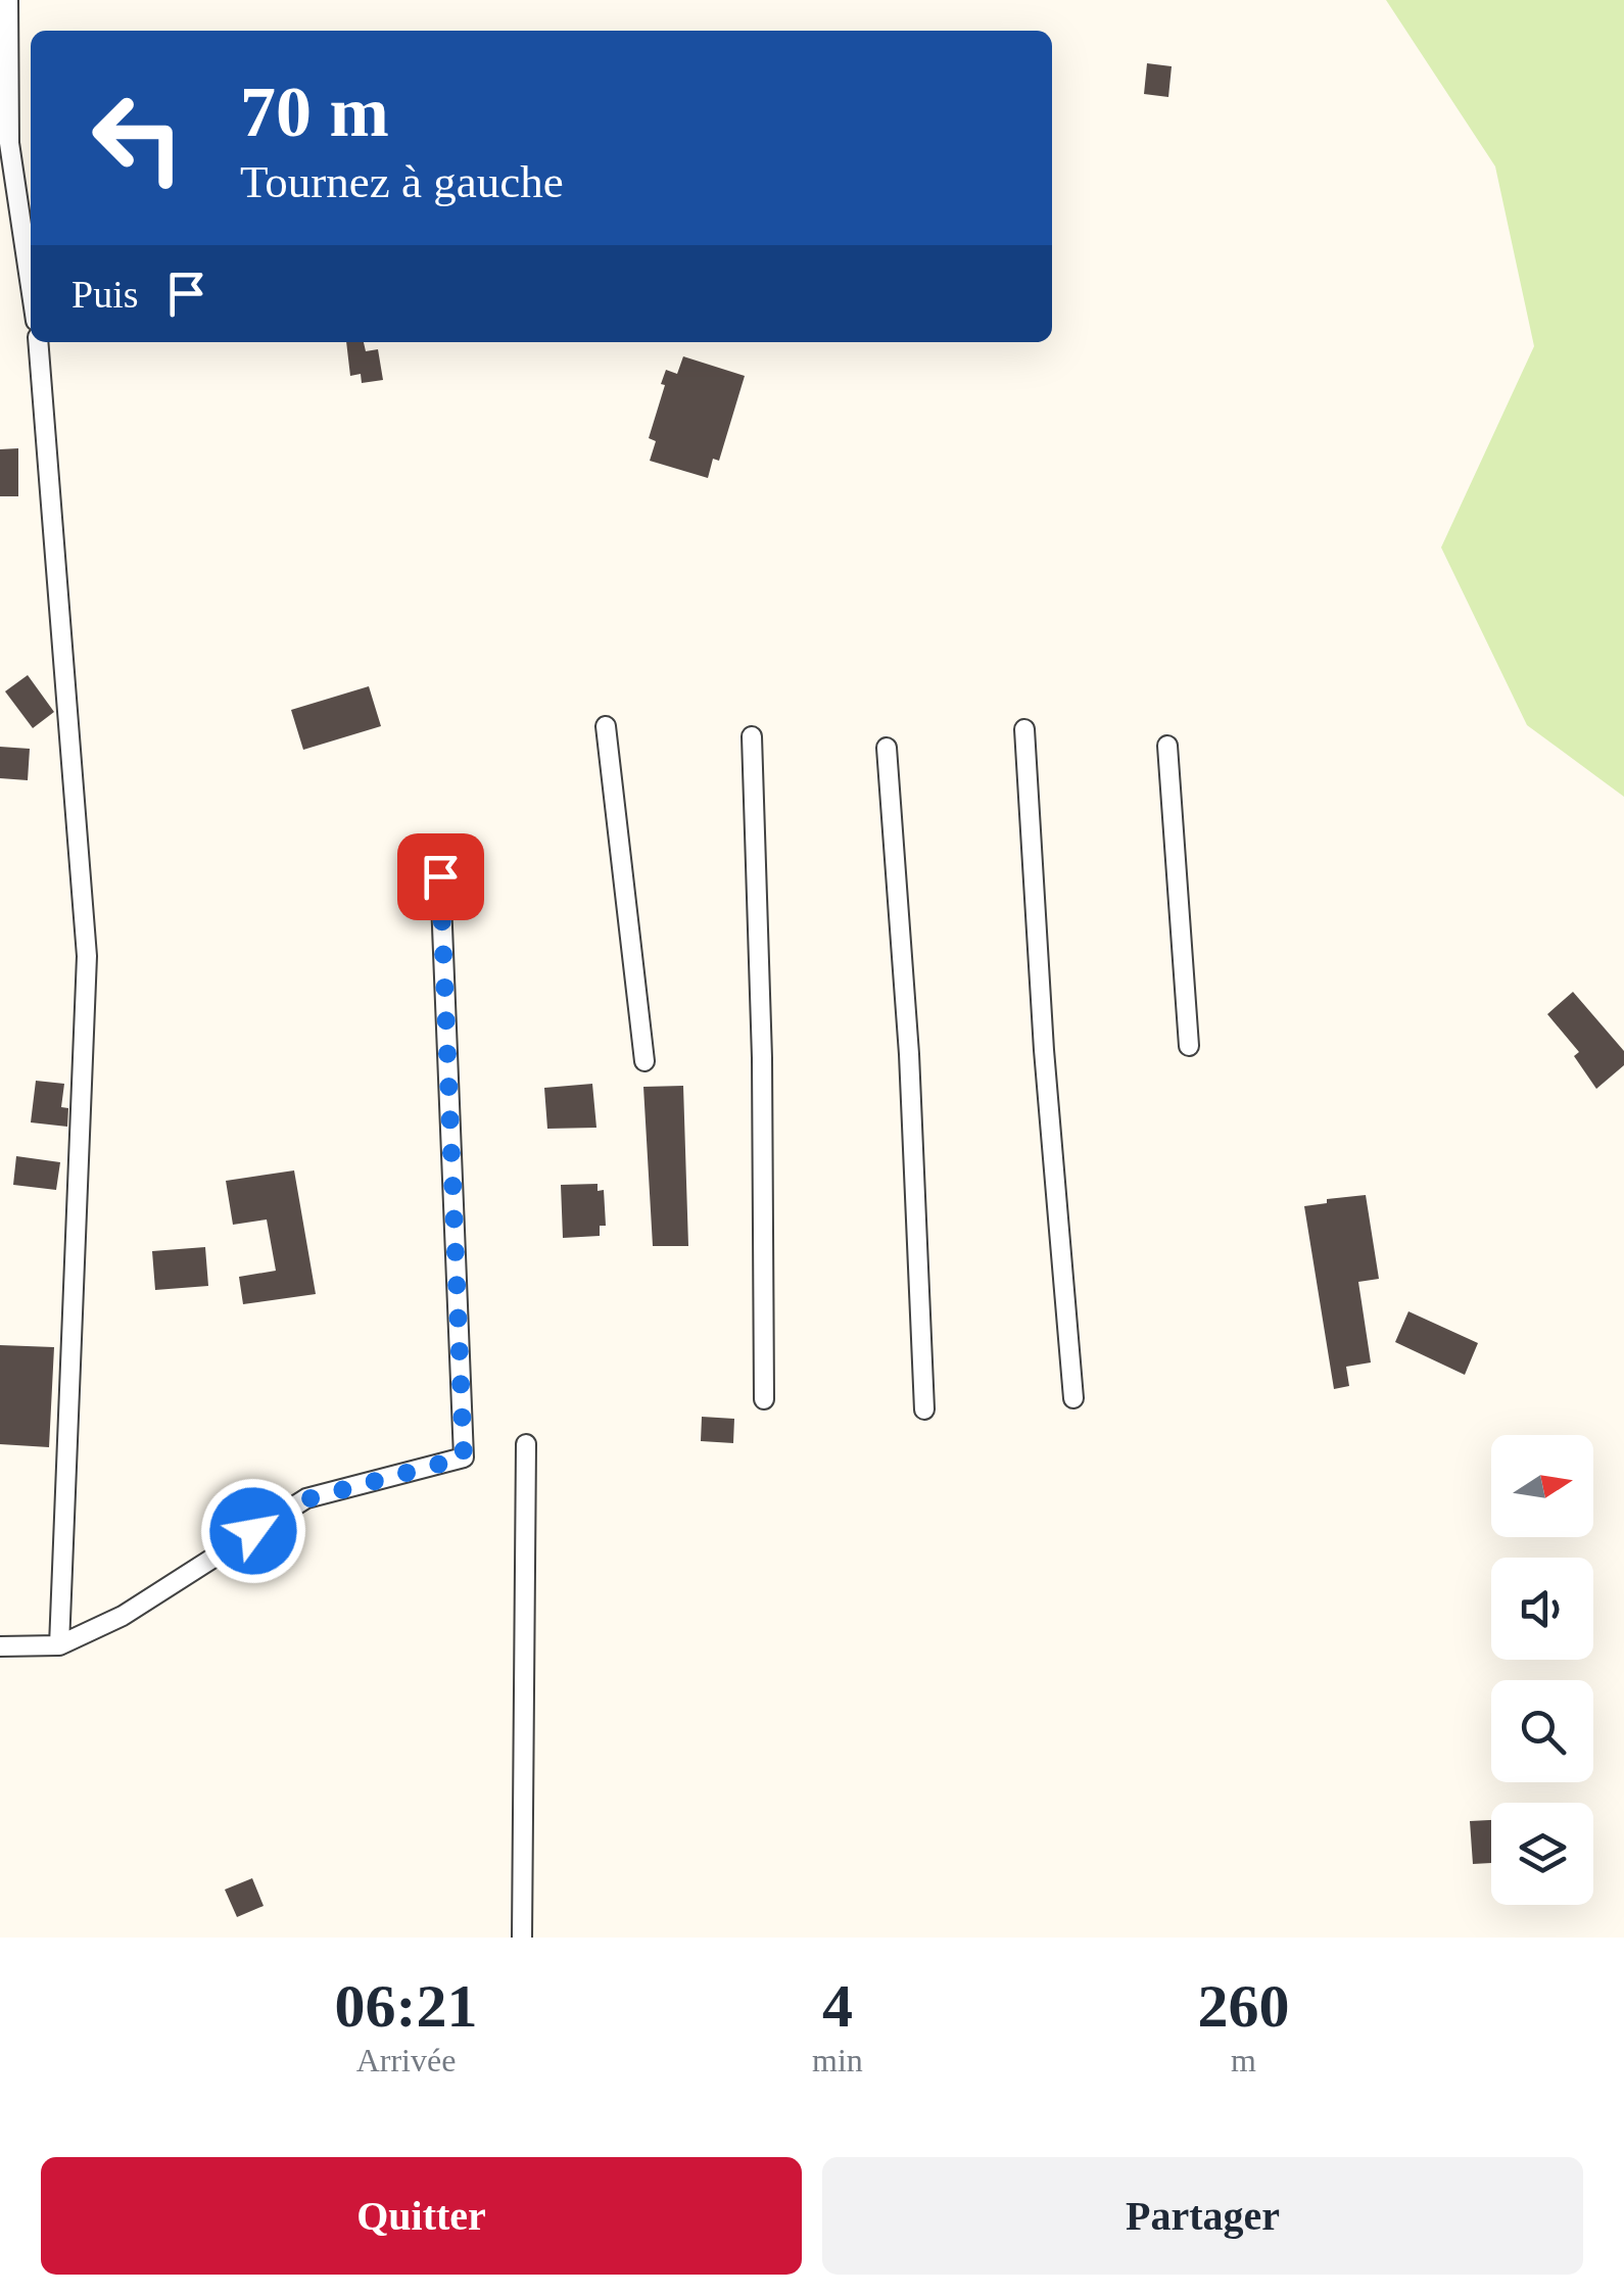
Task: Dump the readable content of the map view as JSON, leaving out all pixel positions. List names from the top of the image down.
{
  "north": "right",
  "page": {
    "turn": ["70 m", "Tournez à gauche"],
    "then": "Puis",
    "eta": [
      "06:21",
      "Arrivée",
      "4",
      "min",
      "260",
      "m"
    ],
    "buttons": ["Quitter", "Partager"]
  }
}
